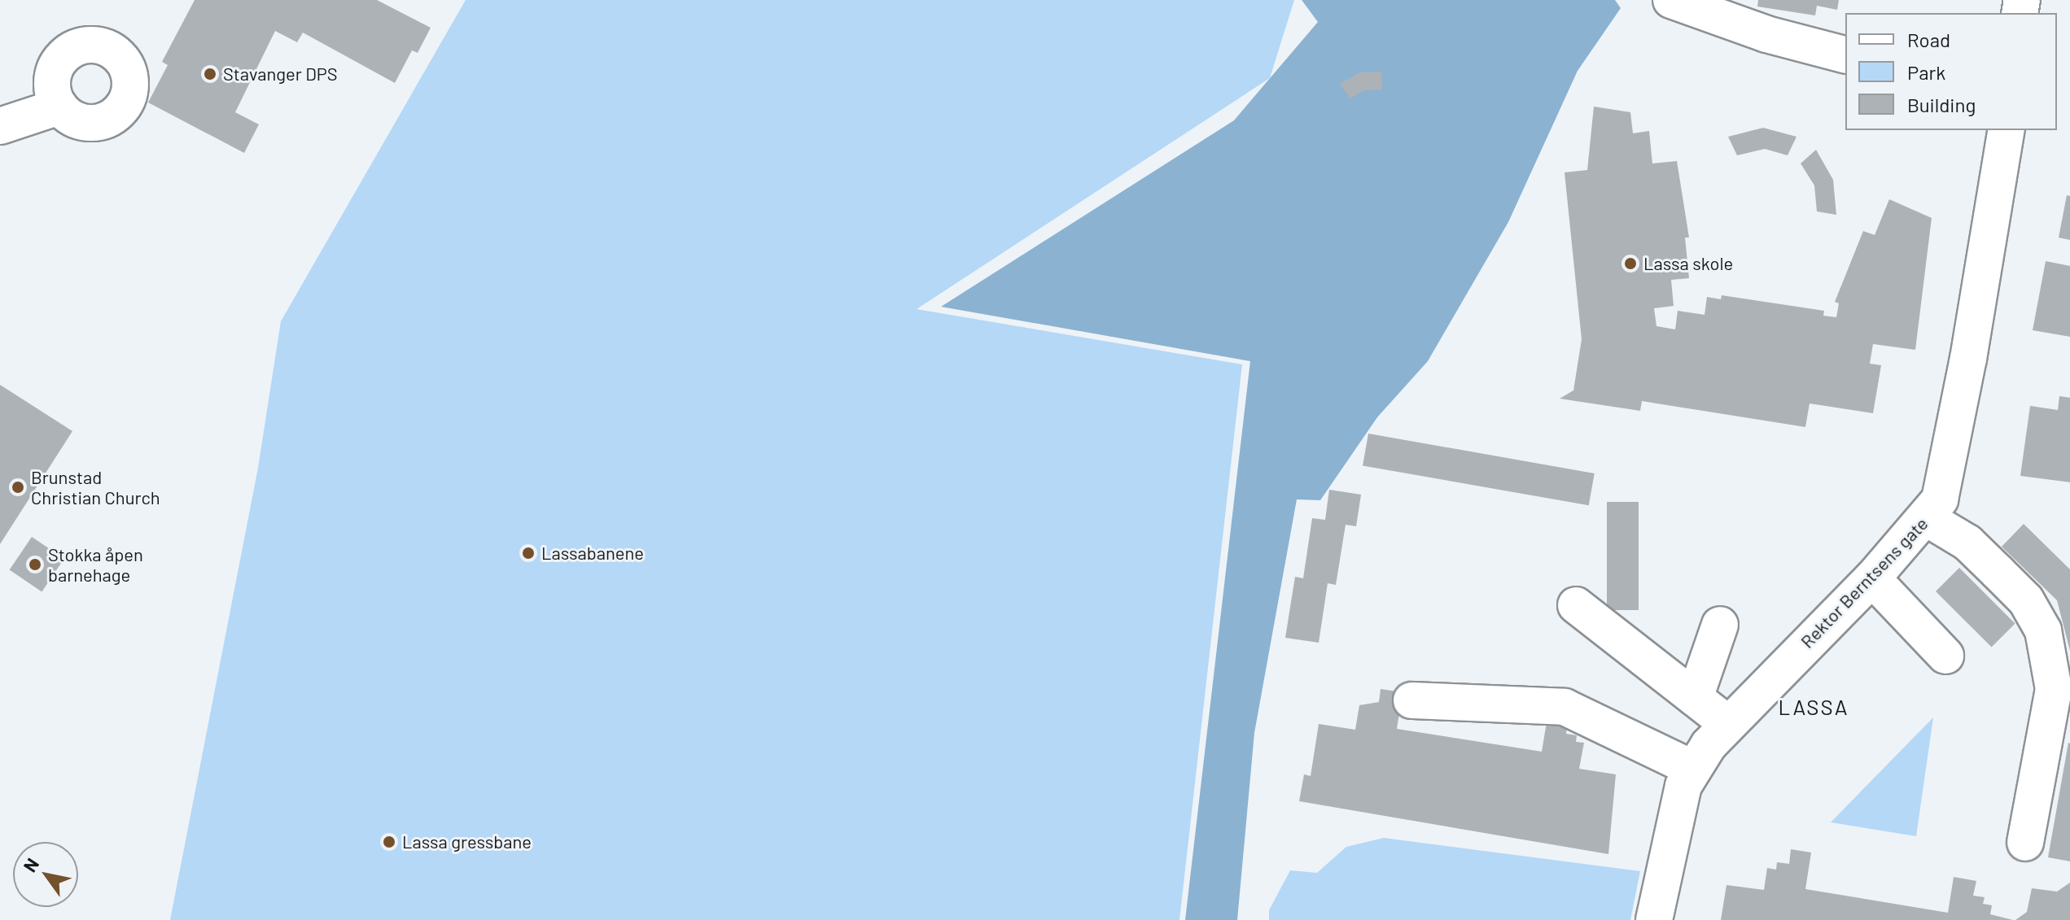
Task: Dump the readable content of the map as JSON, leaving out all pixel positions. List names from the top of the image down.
{
  "streets": {
    "street": ["Rektor Berntsens gate"]
  },
  "districts": ["LASSA"],
  "places": [
    "Stavanger DPS",
    "Lassa skole",
    "Brunstad Christian Church",
    "Lassabanene",
    "Stokka åpen barnehage",
    "Lassa gressbane"
  ],
  "legend": ["Road", "Park", "Building"],
  "north": "top left"
}
